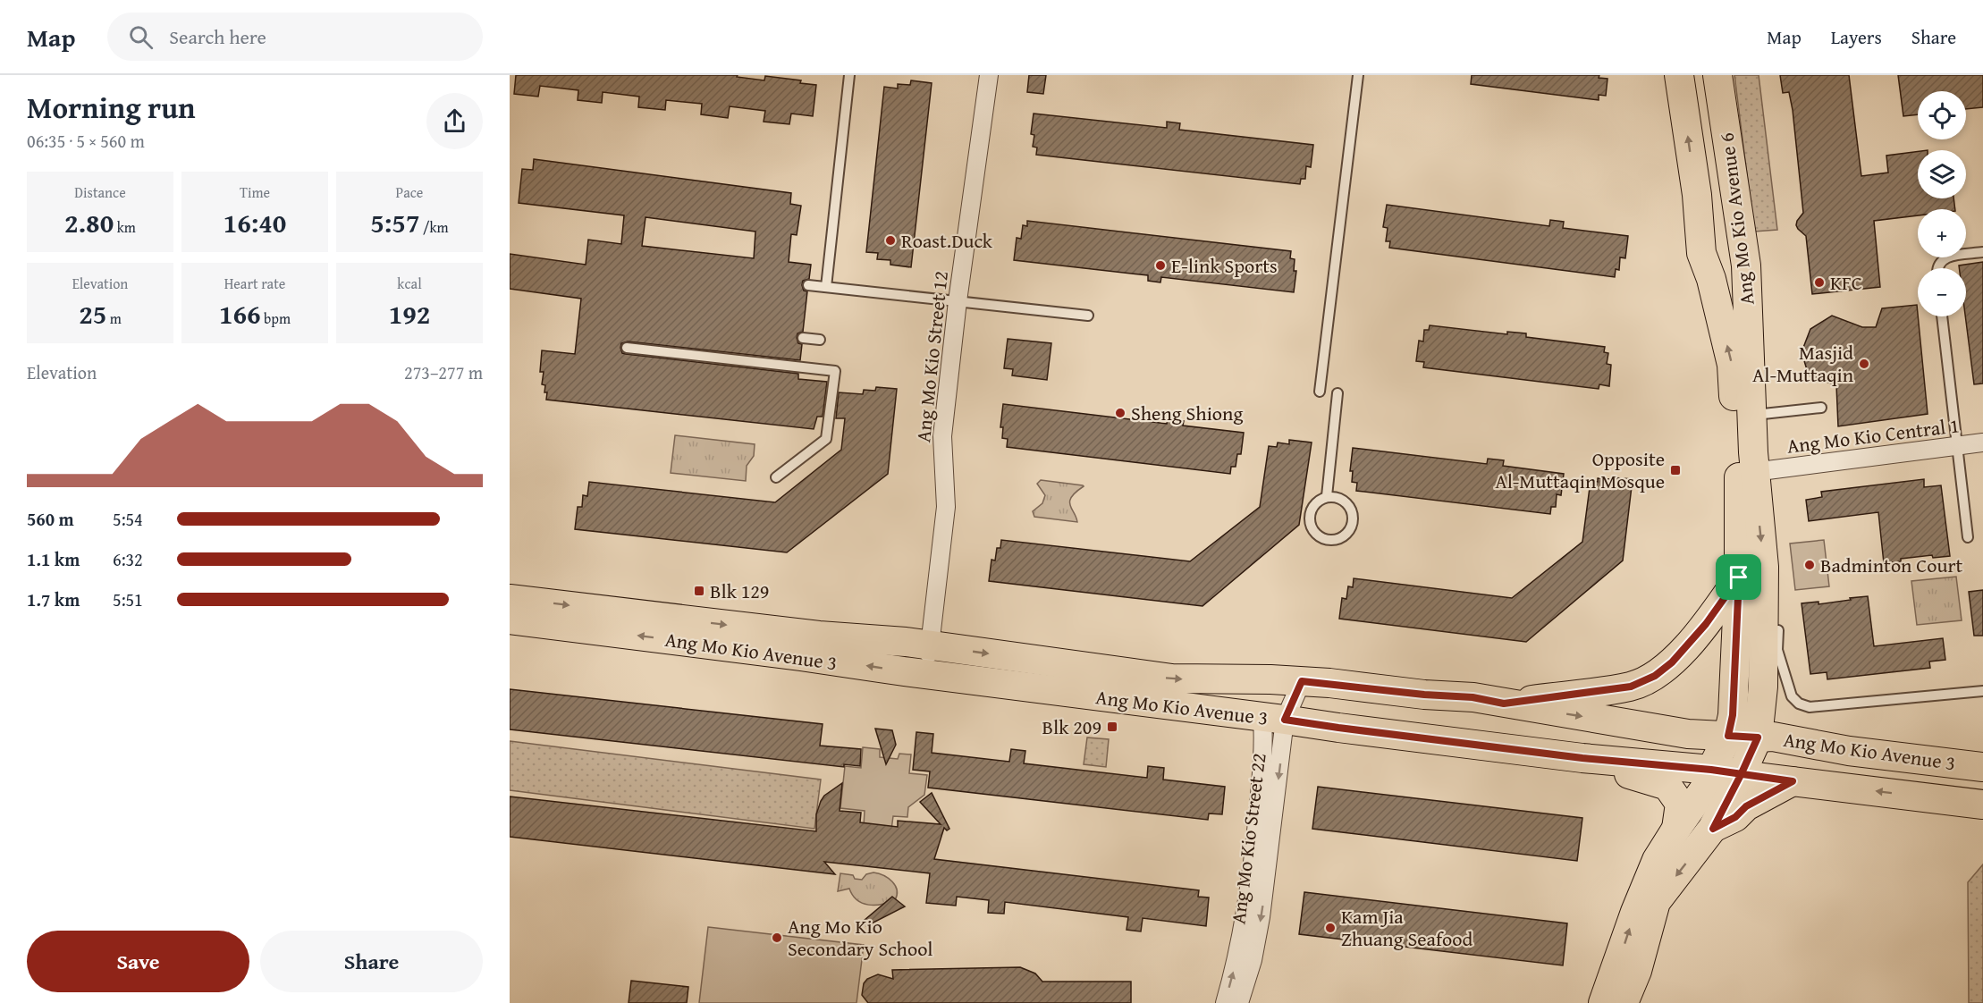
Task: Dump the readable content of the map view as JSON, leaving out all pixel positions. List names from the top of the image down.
{
  "streets": {
    "main road": ["Ang Mo Kio Avenue 6", "Ang Mo Kio Avenue 3"],
    "street": ["Ang Mo Kio Street 12", "Ang Mo Kio Central 1", "Ang Mo Kio Street 22"]
  },
  "crossings": [
    ["Ang Mo Kio Avenue 6", "Ang Mo Kio Central 1"],
    ["Ang Mo Kio Avenue 6", "Ang Mo Kio Avenue 3"],
    ["Ang Mo Kio Street 12", "Ang Mo Kio Avenue 3"],
    ["Ang Mo Kio Avenue 3", "Ang Mo Kio Street 22"]
  ],
  "places": {
    "other": [
      "Roast.Duck",
      "E-link Sports",
      "KFC",
      "Masjid Al-Muttaqin",
      "Sheng Shiong",
      "Badminton Court",
      "Kam Jia Zhuang Seafood",
      "Ang Mo Kio Secondary School"
    ],
    "transit": ["Opposite Al-Muttaqin Mosque", "Blk 129", "Blk 209"]
  },
  "page": {
    "header": "Map",
    "search": "Search here",
    "nav": ["Map", "Layers", "Share"],
    "heading": ["Morning run", "06:35 · 5 × 560 m"],
    "map_buttons": ["+", "−"],
    "stats": [
      ["Distance", "2.80 km"],
      ["Time", "16:40"],
      ["Pace", "5:57 /km"],
      ["Elevation", "25 m"],
      ["Heart rate", "166 bpm"],
      ["kcal", "192"]
    ],
    "chart": ["Elevation", "273–277 m"],
    "list": [
      {
        "name": "560 m",
        "note": "5:54"
      },
      {
        "name": "1.1 km",
        "note": "6:32"
      },
      {
        "name": "1.7 km",
        "note": "5:51"
      }
    ],
    "buttons": ["Save", "Share"]
  }
}
